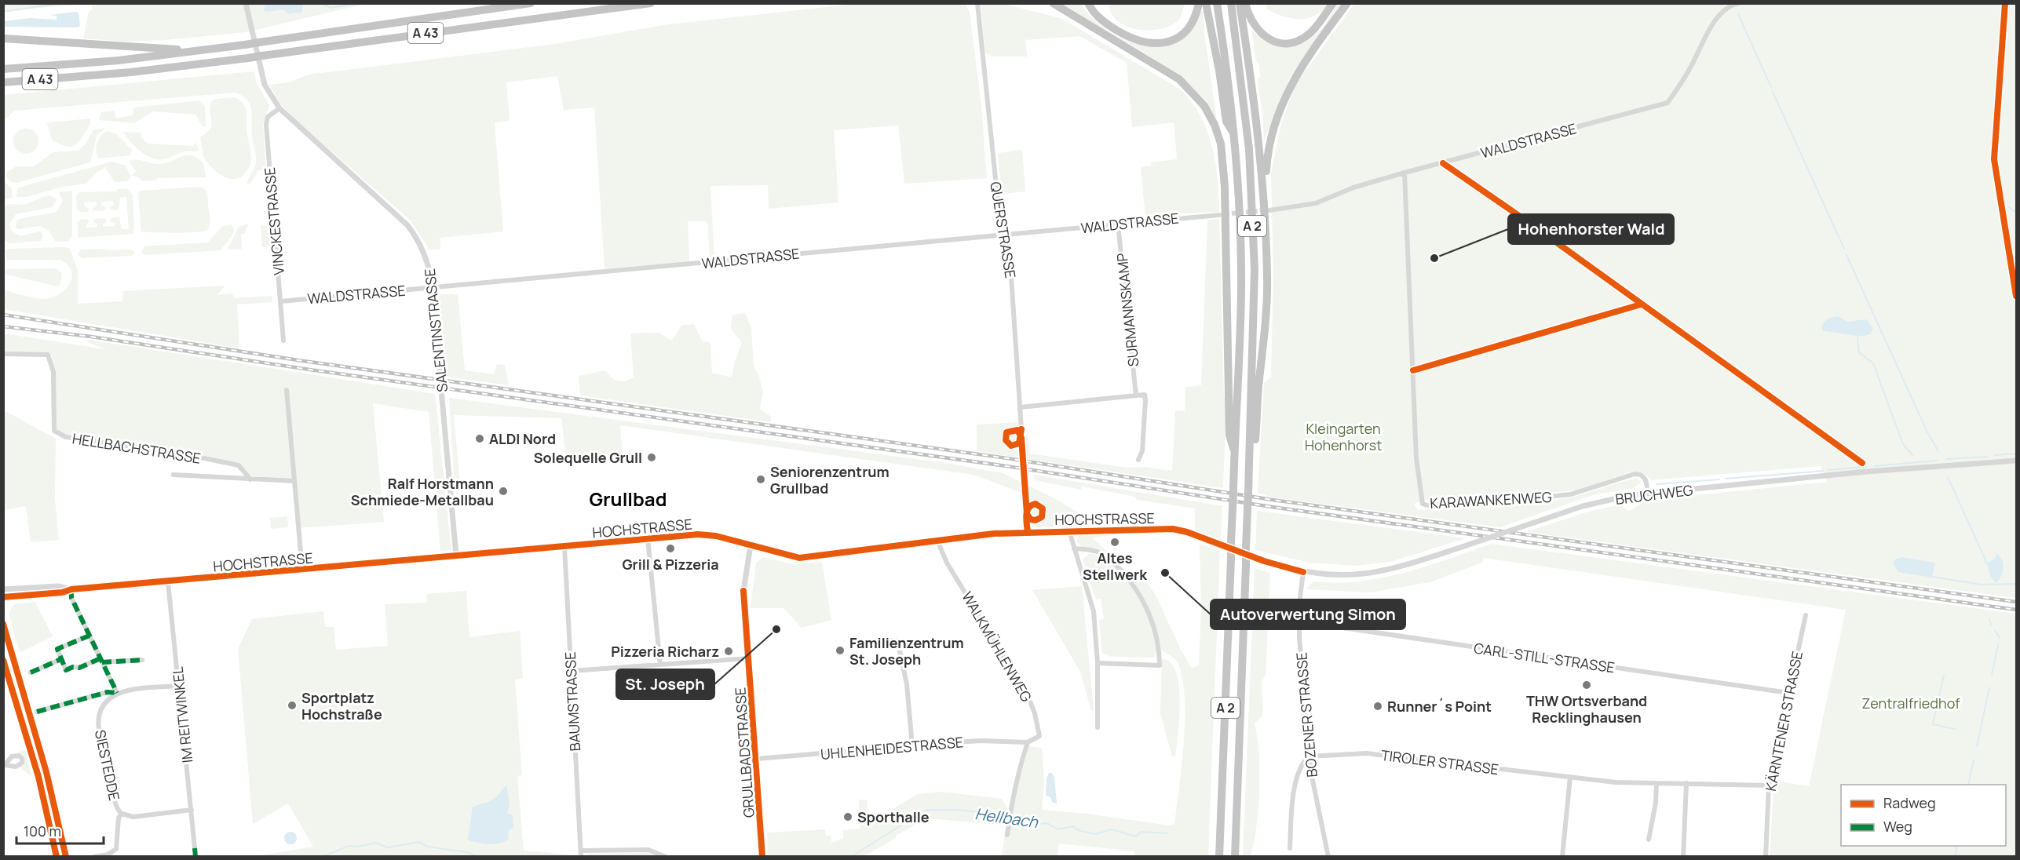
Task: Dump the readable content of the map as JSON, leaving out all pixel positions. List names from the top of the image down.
{
  "streets": {
    "highway": ["A 43", "A 2"],
    "street": [
      "WALDSTRASSE",
      "VINCKESTRASSE",
      "QUERSTRASSE",
      "SURMANNSKAMP",
      "SALENTINSTRASSE",
      "HELLBACHSTRASSE",
      "BRUCHWEG",
      "KARAWANKENWEG",
      "HOCHSTRASSE",
      "WALKMÜHLENWEG",
      "CARL-STILL-STRASSE",
      "BAUMSTRASSE",
      "IM REITWINKEL",
      "BOZENER STRASSE",
      "KÄRNTENER STRASSE",
      "UHLENHEIDESTRASSE",
      "GRULLBADSTRASSE",
      "TIROLER STRASSE",
      "SIESTEDDE"
    ]
  },
  "crossings": [
    ["WALDSTRASSE", "VINCKESTRASSE"],
    ["WALDSTRASSE", "QUERSTRASSE"],
    ["WALDSTRASSE", "SURMANNSKAMP"],
    ["WALDSTRASSE", "SALENTINSTRASSE"],
    ["WALDSTRASSE", "KARAWANKENWEG"],
    ["VINCKESTRASSE", "SALENTINSTRASSE"],
    ["SALENTINSTRASSE", "HOCHSTRASSE"],
    ["BRUCHWEG", "KARAWANKENWEG"],
    ["BRUCHWEG", "HOCHSTRASSE"],
    ["BRUCHWEG", "BOZENER STRASSE"],
    ["HOCHSTRASSE", "WALKMÜHLENWEG"],
    ["HOCHSTRASSE", "BAUMSTRASSE"],
    ["HOCHSTRASSE", "IM REITWINKEL"],
    ["HOCHSTRASSE", "BOZENER STRASSE"],
    ["HOCHSTRASSE", "GRULLBADSTRASSE"],
    ["WALKMÜHLENWEG", "UHLENHEIDESTRASSE"],
    ["CARL-STILL-STRASSE", "BOZENER STRASSE"],
    ["CARL-STILL-STRASSE", "KÄRNTENER STRASSE"],
    ["IM REITWINKEL", "SIESTEDDE"],
    ["BOZENER STRASSE", "TIROLER STRASSE"],
    ["KÄRNTENER STRASSE", "TIROLER STRASSE"],
    ["UHLENHEIDESTRASSE", "GRULLBADSTRASSE"]
  ],
  "districts": ["Grullbad"],
  "water": ["Hellbach"],
  "parks": ["Kleingarten Hohenhorst", "Zentralfriedhof"],
  "places": [
    "Hohenhorster Wald",
    "ALDI Nord",
    "Solequelle Grull",
    "Seniorenzentrum Grullbad",
    "Ralf Horstmann Schmiede-Metallbau",
    "Altes Stellwerk",
    "Grill & Pizzeria",
    "Autoverwertung Simon",
    "St. Joseph",
    "Familienzentrum St. Joseph",
    "Pizzeria Richarz",
    "THW Ortsverband Recklinghausen",
    "Sportplatz Hochstraße",
    "Runner´s Point",
    "Sporthalle"
  ],
  "legend": ["Radweg", "Weg"],
  "scale_bar": "100 m"
}
